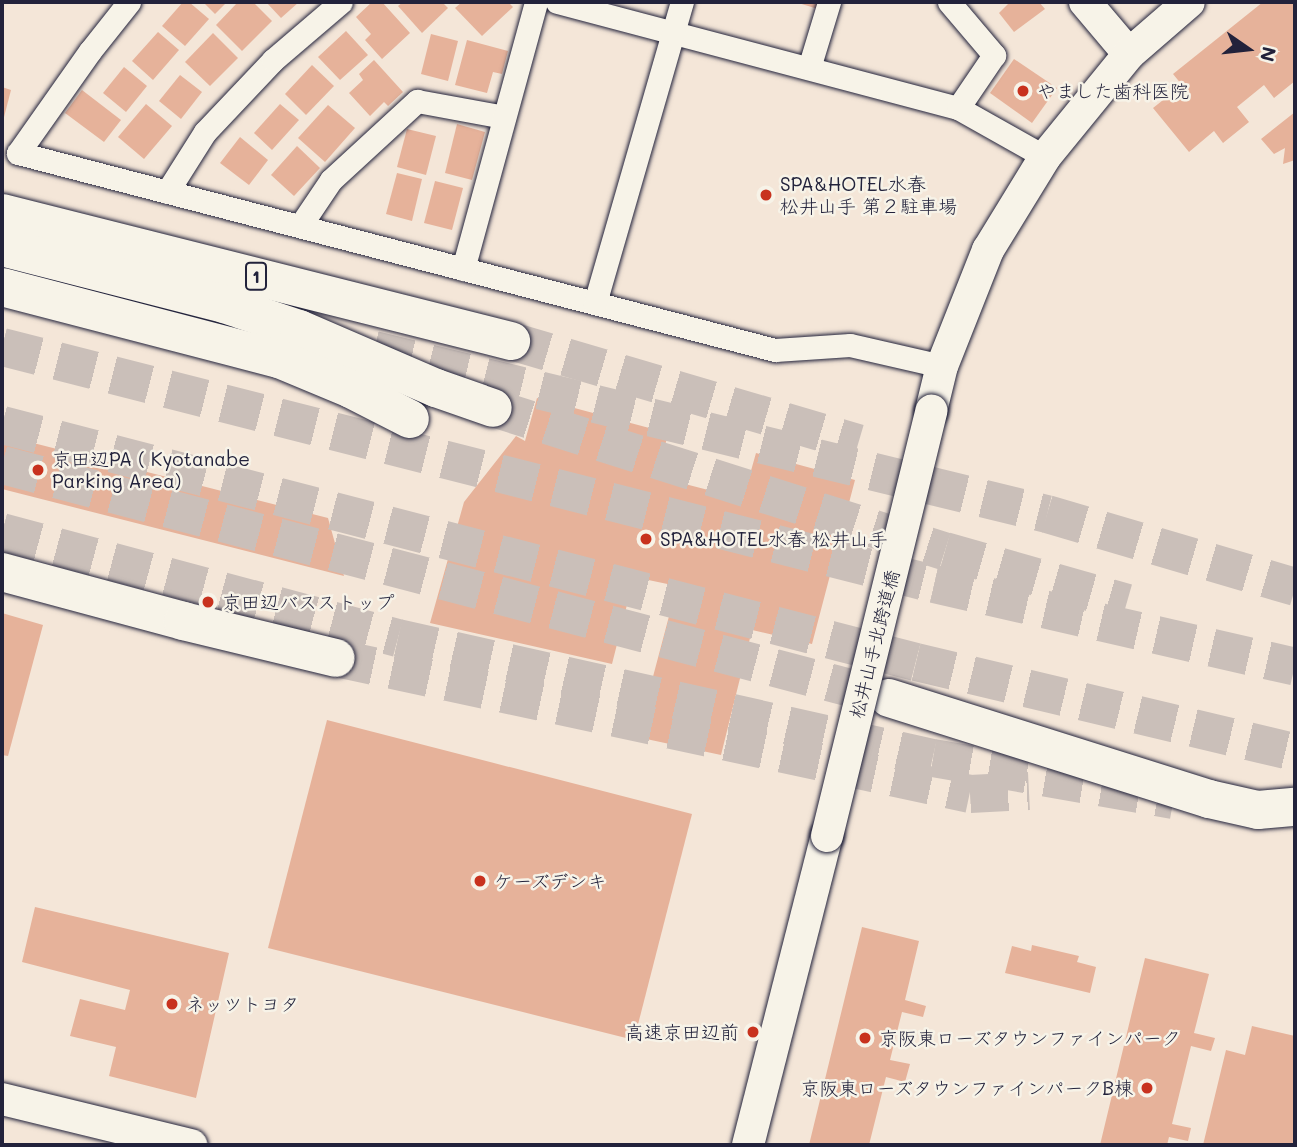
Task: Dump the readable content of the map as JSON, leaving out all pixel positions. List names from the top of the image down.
{
  "streets": {
    "highway": ["1"],
    "street": ["松井山手北跨道橋"]
  },
  "places": [
    "やました歯科医院",
    "SPA&HOTEL水春 松井山手 第２駐車場",
    "京田辺PA ( Kyotanabe Parking Area)",
    "SPA&HOTEL水春 松井山手",
    "京田辺バスストップ",
    "ケーズデンキ",
    "ネッツトヨタ",
    "高速京田辺前",
    "京阪東ローズタウンファインパーク",
    "京阪東ローズタウンファインパークB棟"
  ],
  "north": "right"
}
